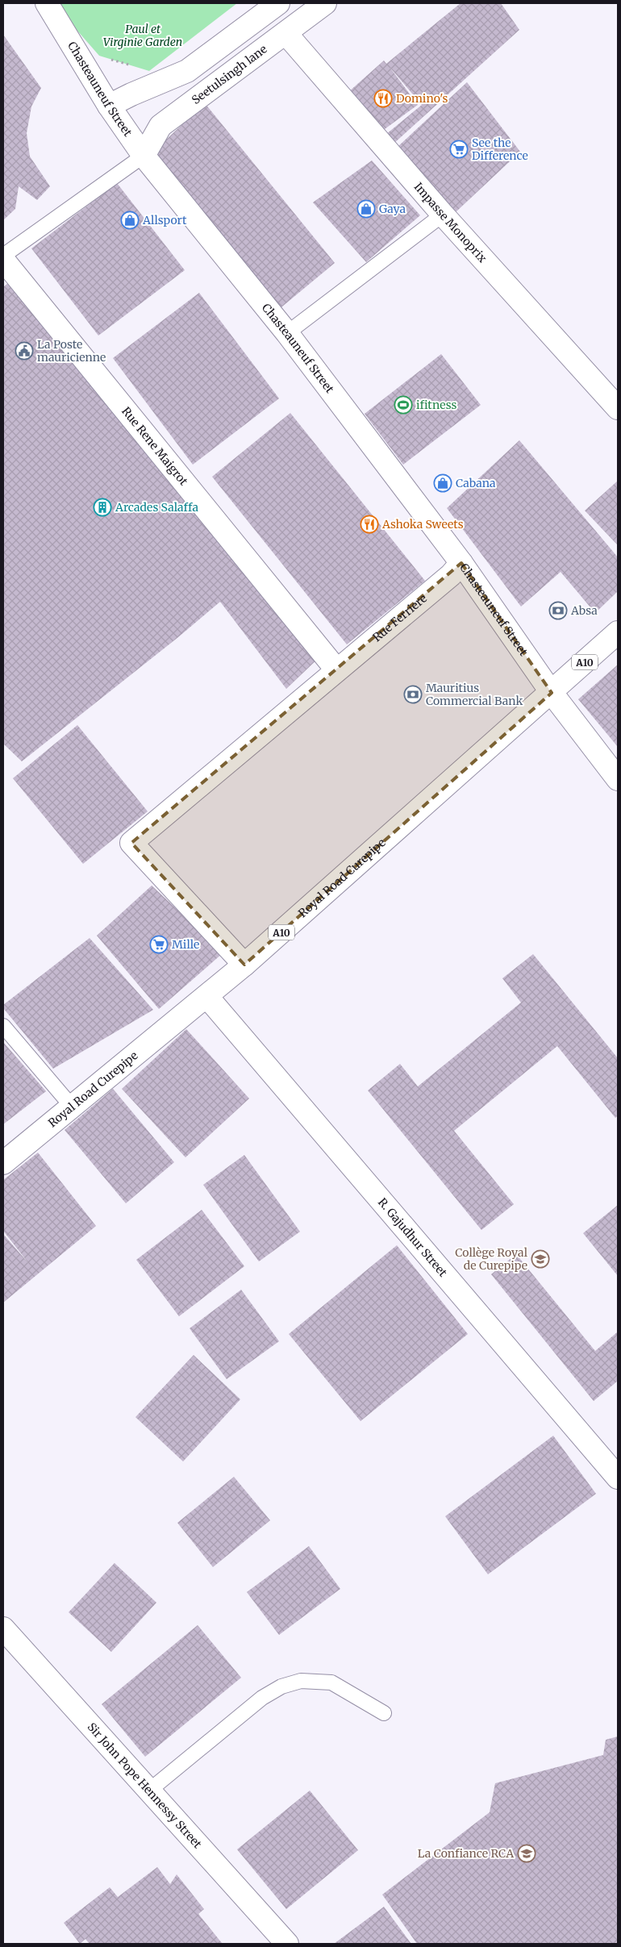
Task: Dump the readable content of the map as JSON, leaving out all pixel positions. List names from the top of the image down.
{
  "streets": {
    "street": [
      "Seetulsingh lane",
      "Chasteauneuf Street",
      "Impasse Monoprix",
      "Rue Rene Maigrot",
      "Rue Ferriere",
      "A10",
      "Royal Road Curepipe",
      "R. Gajudhur Street",
      "Sir John Pope Hennessy Street"
    ]
  },
  "crossings": [
    ["Seetulsingh lane", "Chasteauneuf Street"],
    ["Seetulsingh lane", "Impasse Monoprix"],
    ["Chasteauneuf Street", "Rue Ferriere"],
    ["Chasteauneuf Street", "Royal Road Curepipe"],
    ["Rue Rene Maigrot", "Rue Ferriere"],
    ["Rue Ferriere", "Royal Road Curepipe"],
    ["Royal Road Curepipe", "R. Gajudhur Street"]
  ],
  "parks": ["Paul et Virginie Garden"],
  "places": {
    "restaurant": ["Domino's", "Ashoka Sweets"],
    "supermarket": ["See the Difference", "Mille"],
    "shop": ["Gaya", "Allsport", "Cabana"],
    "public building": ["La Poste mauricienne"],
    "sports": ["ifitness"],
    "building": ["Arcades Salaffa"],
    "bank": ["Absa", "Mauritius Commercial Bank"],
    "school or university": ["Collège Royal de Curepipe", "La Confiance RCA"]
  }
}
